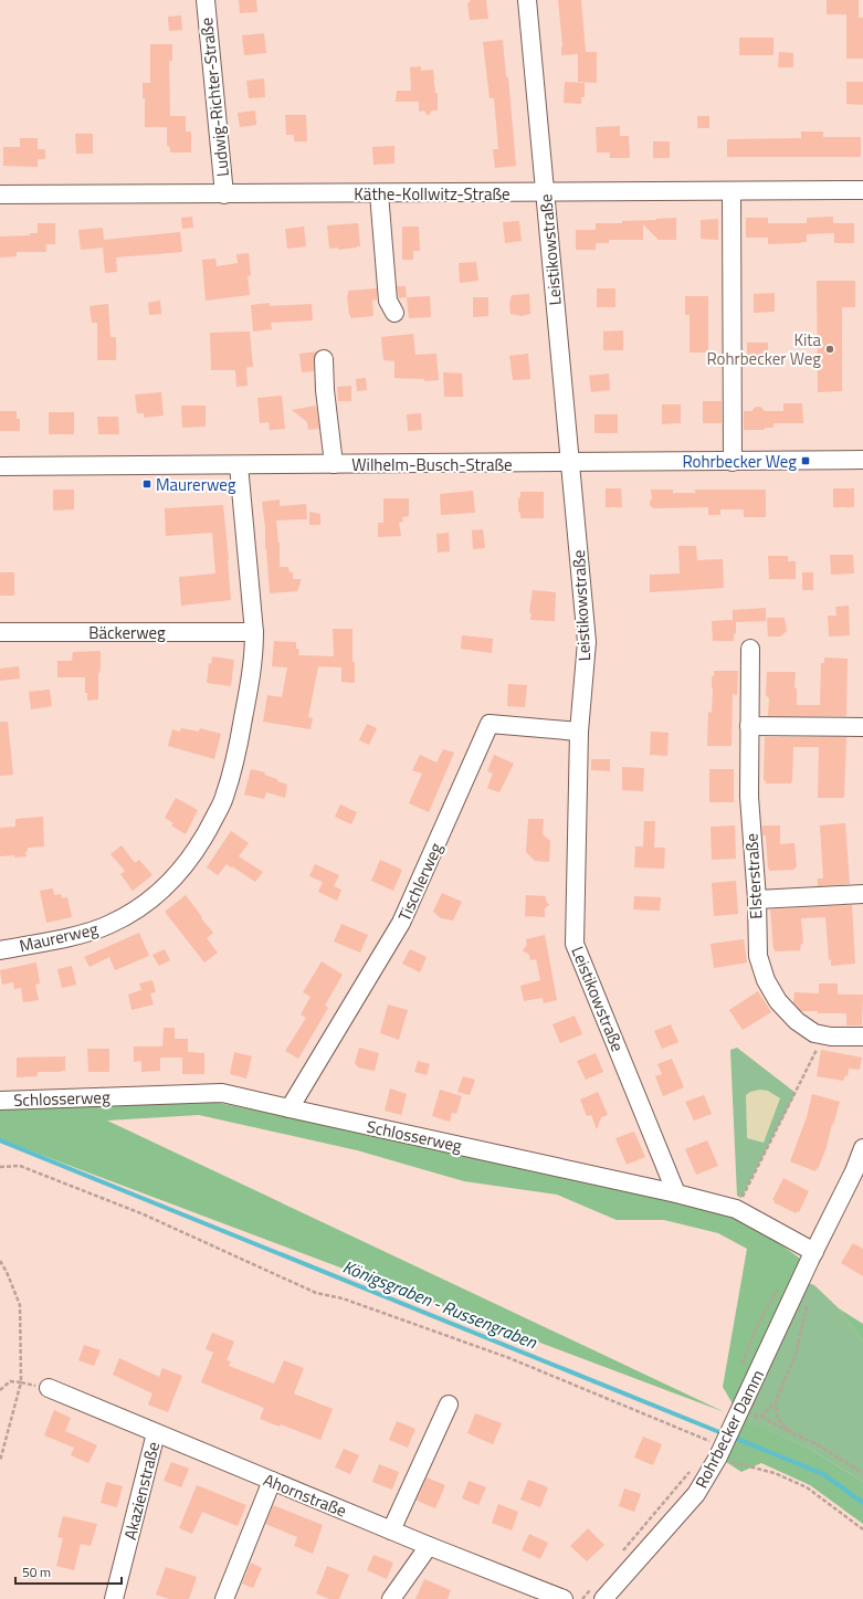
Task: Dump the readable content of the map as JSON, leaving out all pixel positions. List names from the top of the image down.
{
  "streets": {
    "street": [
      "Ludwig-Richter-Straße",
      "Käthe-Kollwitz-Straße",
      "Leistikowstraße",
      "Wilhelm-Busch-Straße",
      "Bäckerweg",
      "Elsterstraße",
      "Tischlerweg",
      "Maurerweg",
      "Schlosserweg",
      "Rohrbecker Damm",
      "Akazienstraße",
      "Ahornstraße"
    ]
  },
  "crossings": [
    ["Ludwig-Richter-Straße", "Käthe-Kollwitz-Straße"],
    ["Käthe-Kollwitz-Straße", "Leistikowstraße"],
    ["Leistikowstraße", "Wilhelm-Busch-Straße"],
    ["Leistikowstraße", "Tischlerweg"],
    ["Leistikowstraße", "Schlosserweg"],
    ["Wilhelm-Busch-Straße", "Maurerweg"],
    ["Bäckerweg", "Maurerweg"],
    ["Tischlerweg", "Schlosserweg"],
    ["Schlosserweg", "Rohrbecker Damm"],
    ["Akazienstraße", "Ahornstraße"]
  ],
  "water": ["Königsgraben - Russengraben"],
  "places": {
    "other": ["Kita Rohrbecker Weg"],
    "transit": ["Rohrbecker Weg", "Maurerweg"]
  },
  "scale_bar": "50 m"
}
